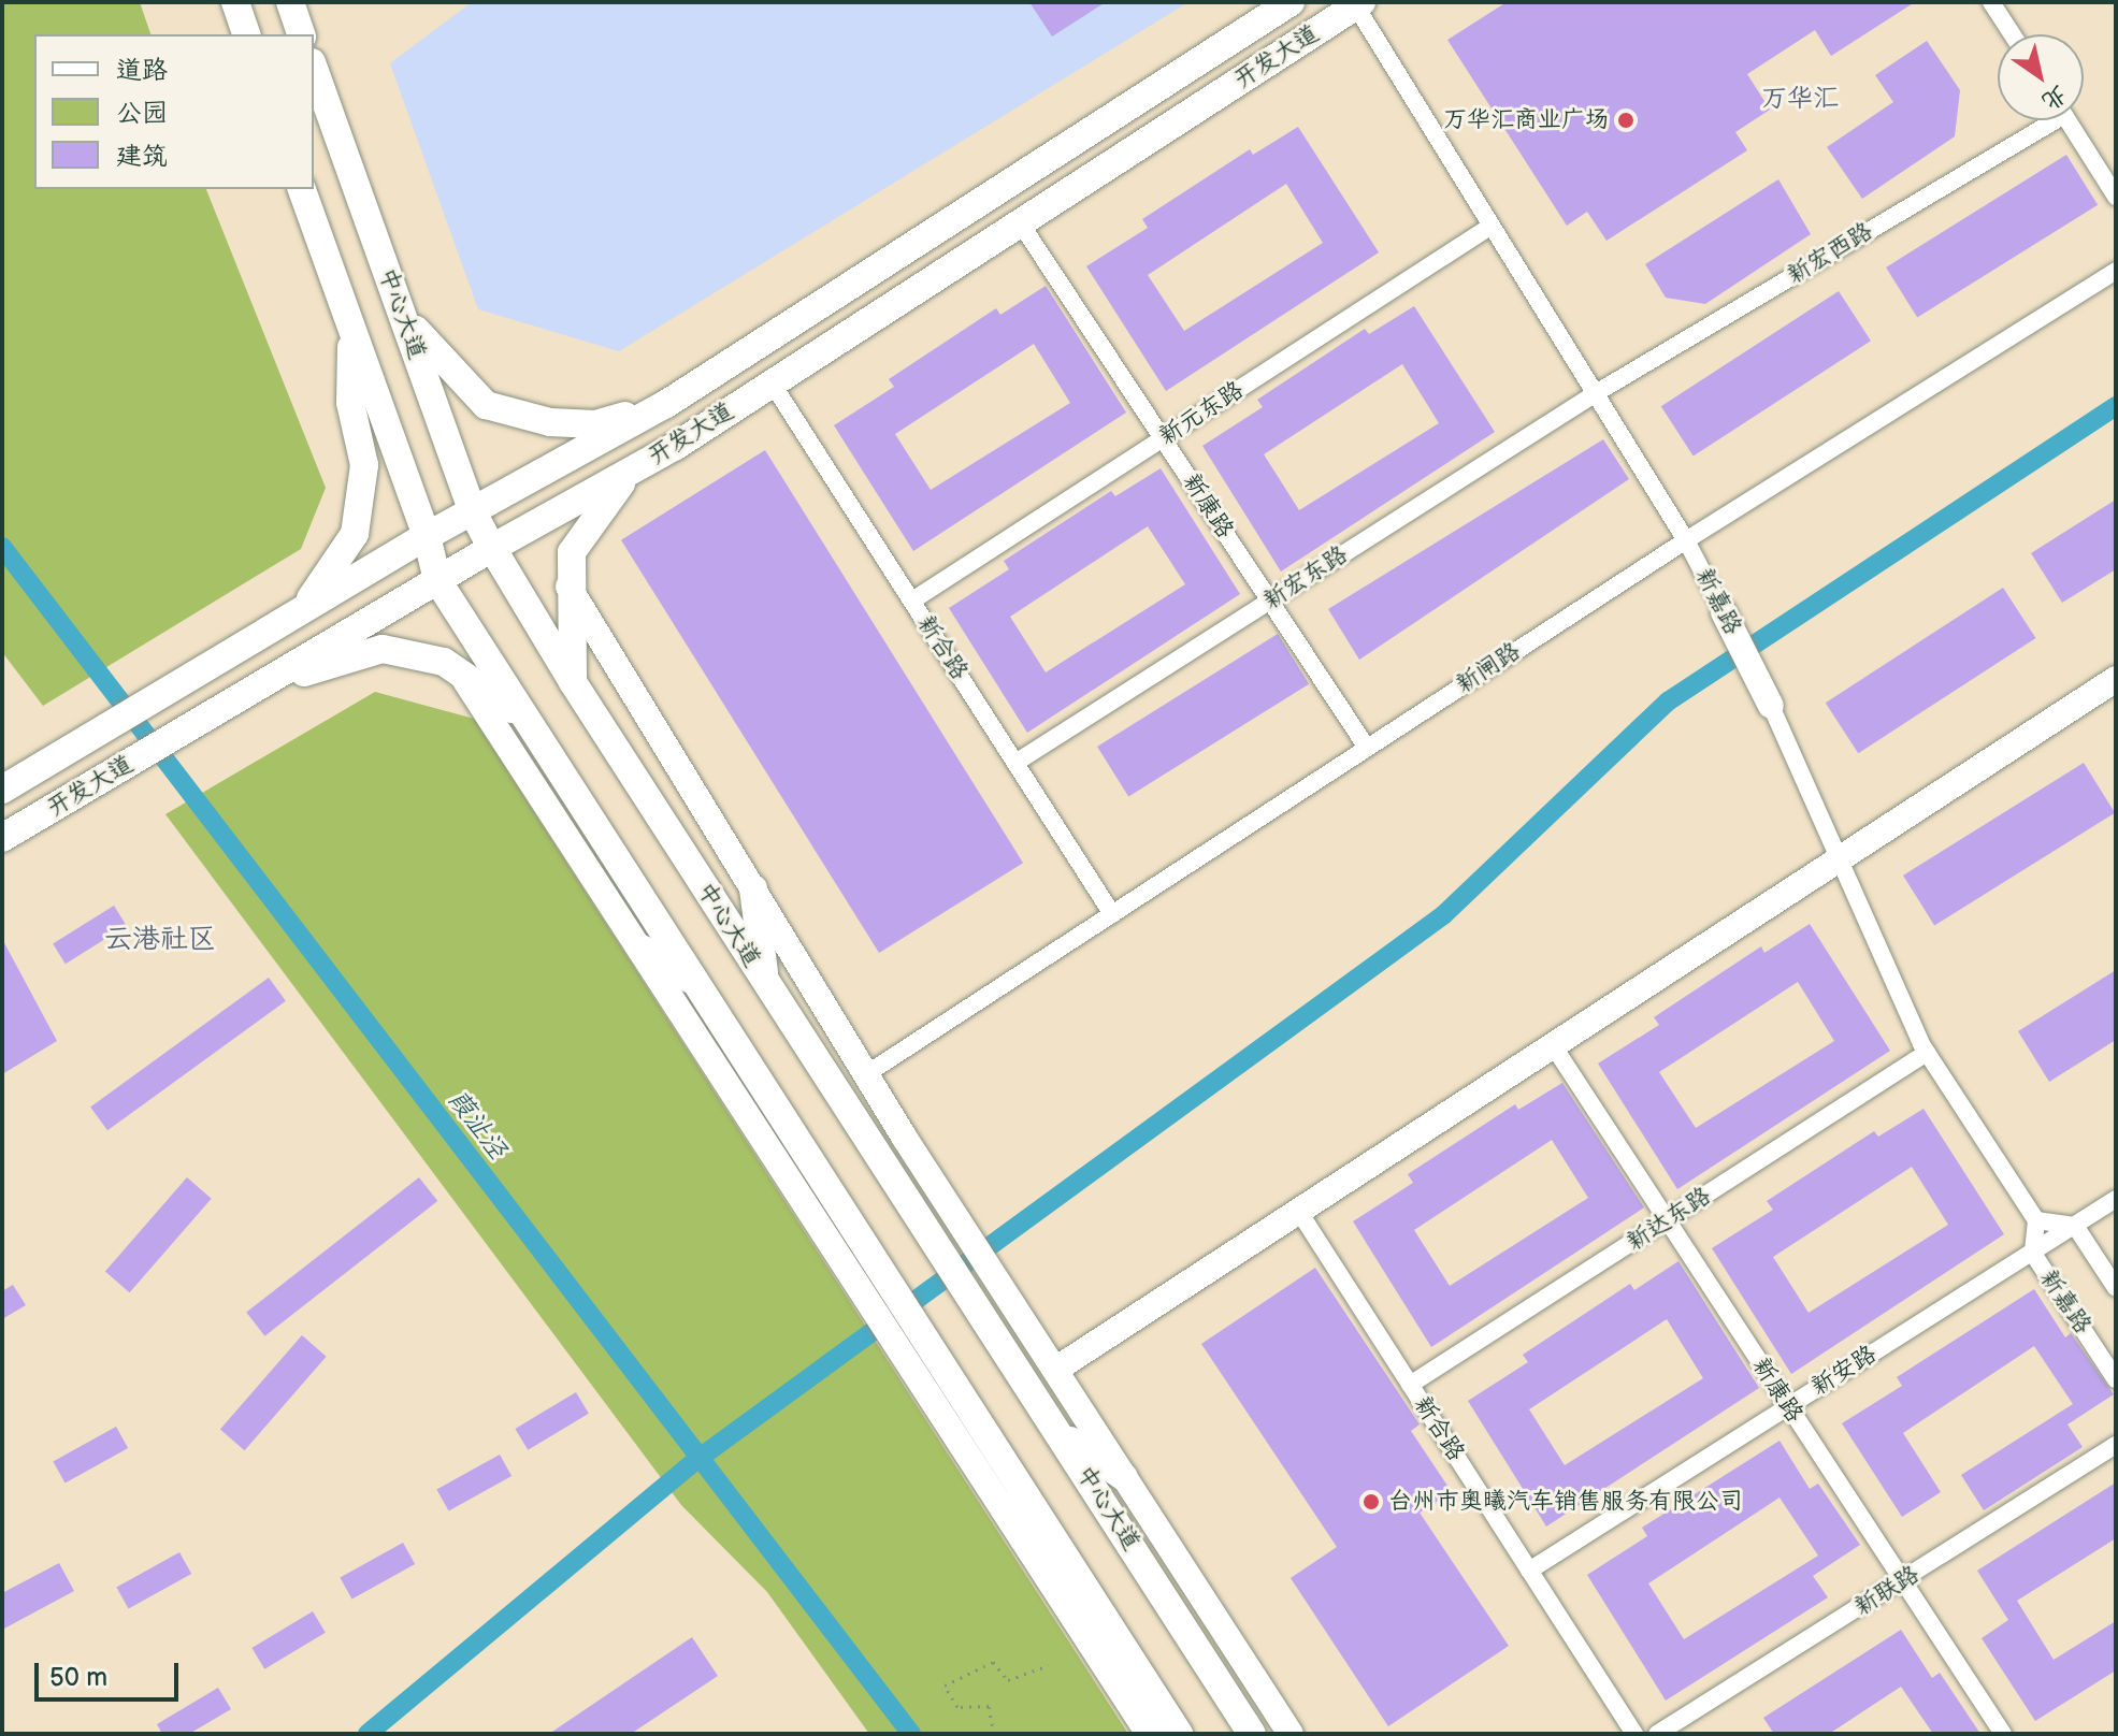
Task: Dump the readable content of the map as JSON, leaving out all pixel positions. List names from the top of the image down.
{
  "streets": {
    "main road": ["开发大道", "中心大道", "新嘉路"],
    "street": [
      "新宏西路",
      "新元东路",
      "新康路",
      "新宏东路",
      "新合路",
      "新闸路",
      "新达东路",
      "新安路",
      "新联路"
    ]
  },
  "crossings": [
    ["开发大道", "中心大道"],
    ["开发大道", "新康路"],
    ["开发大道", "新嘉路"],
    ["开发大道", "新合路"],
    ["新宏西路", "新宏东路"],
    ["新宏西路", "新嘉路"],
    ["新元东路", "新康路"],
    ["新元东路", "新嘉路"],
    ["新元东路", "新合路"],
    ["新康路", "新宏东路"],
    ["新康路", "新闸路"],
    ["新康路", "新达东路"],
    ["新康路", "新安路"],
    ["新康路", "新联路"],
    ["新宏东路", "新嘉路"],
    ["新宏东路", "新合路"],
    ["新嘉路", "新闸路"],
    ["新嘉路", "新达东路"],
    ["新嘉路", "新安路"],
    ["新合路", "新闸路"],
    ["新合路", "新达东路"],
    ["新合路", "新安路"]
  ],
  "districts": ["万华汇", "云港社区"],
  "water": ["葭沚泾"],
  "places": ["万华汇商业广场", "台州市奥曦汽车销售服务有限公司"],
  "legend": ["道路", "公园", "建筑"],
  "scale_bar": "50 m",
  "north": "bottom right"
}
